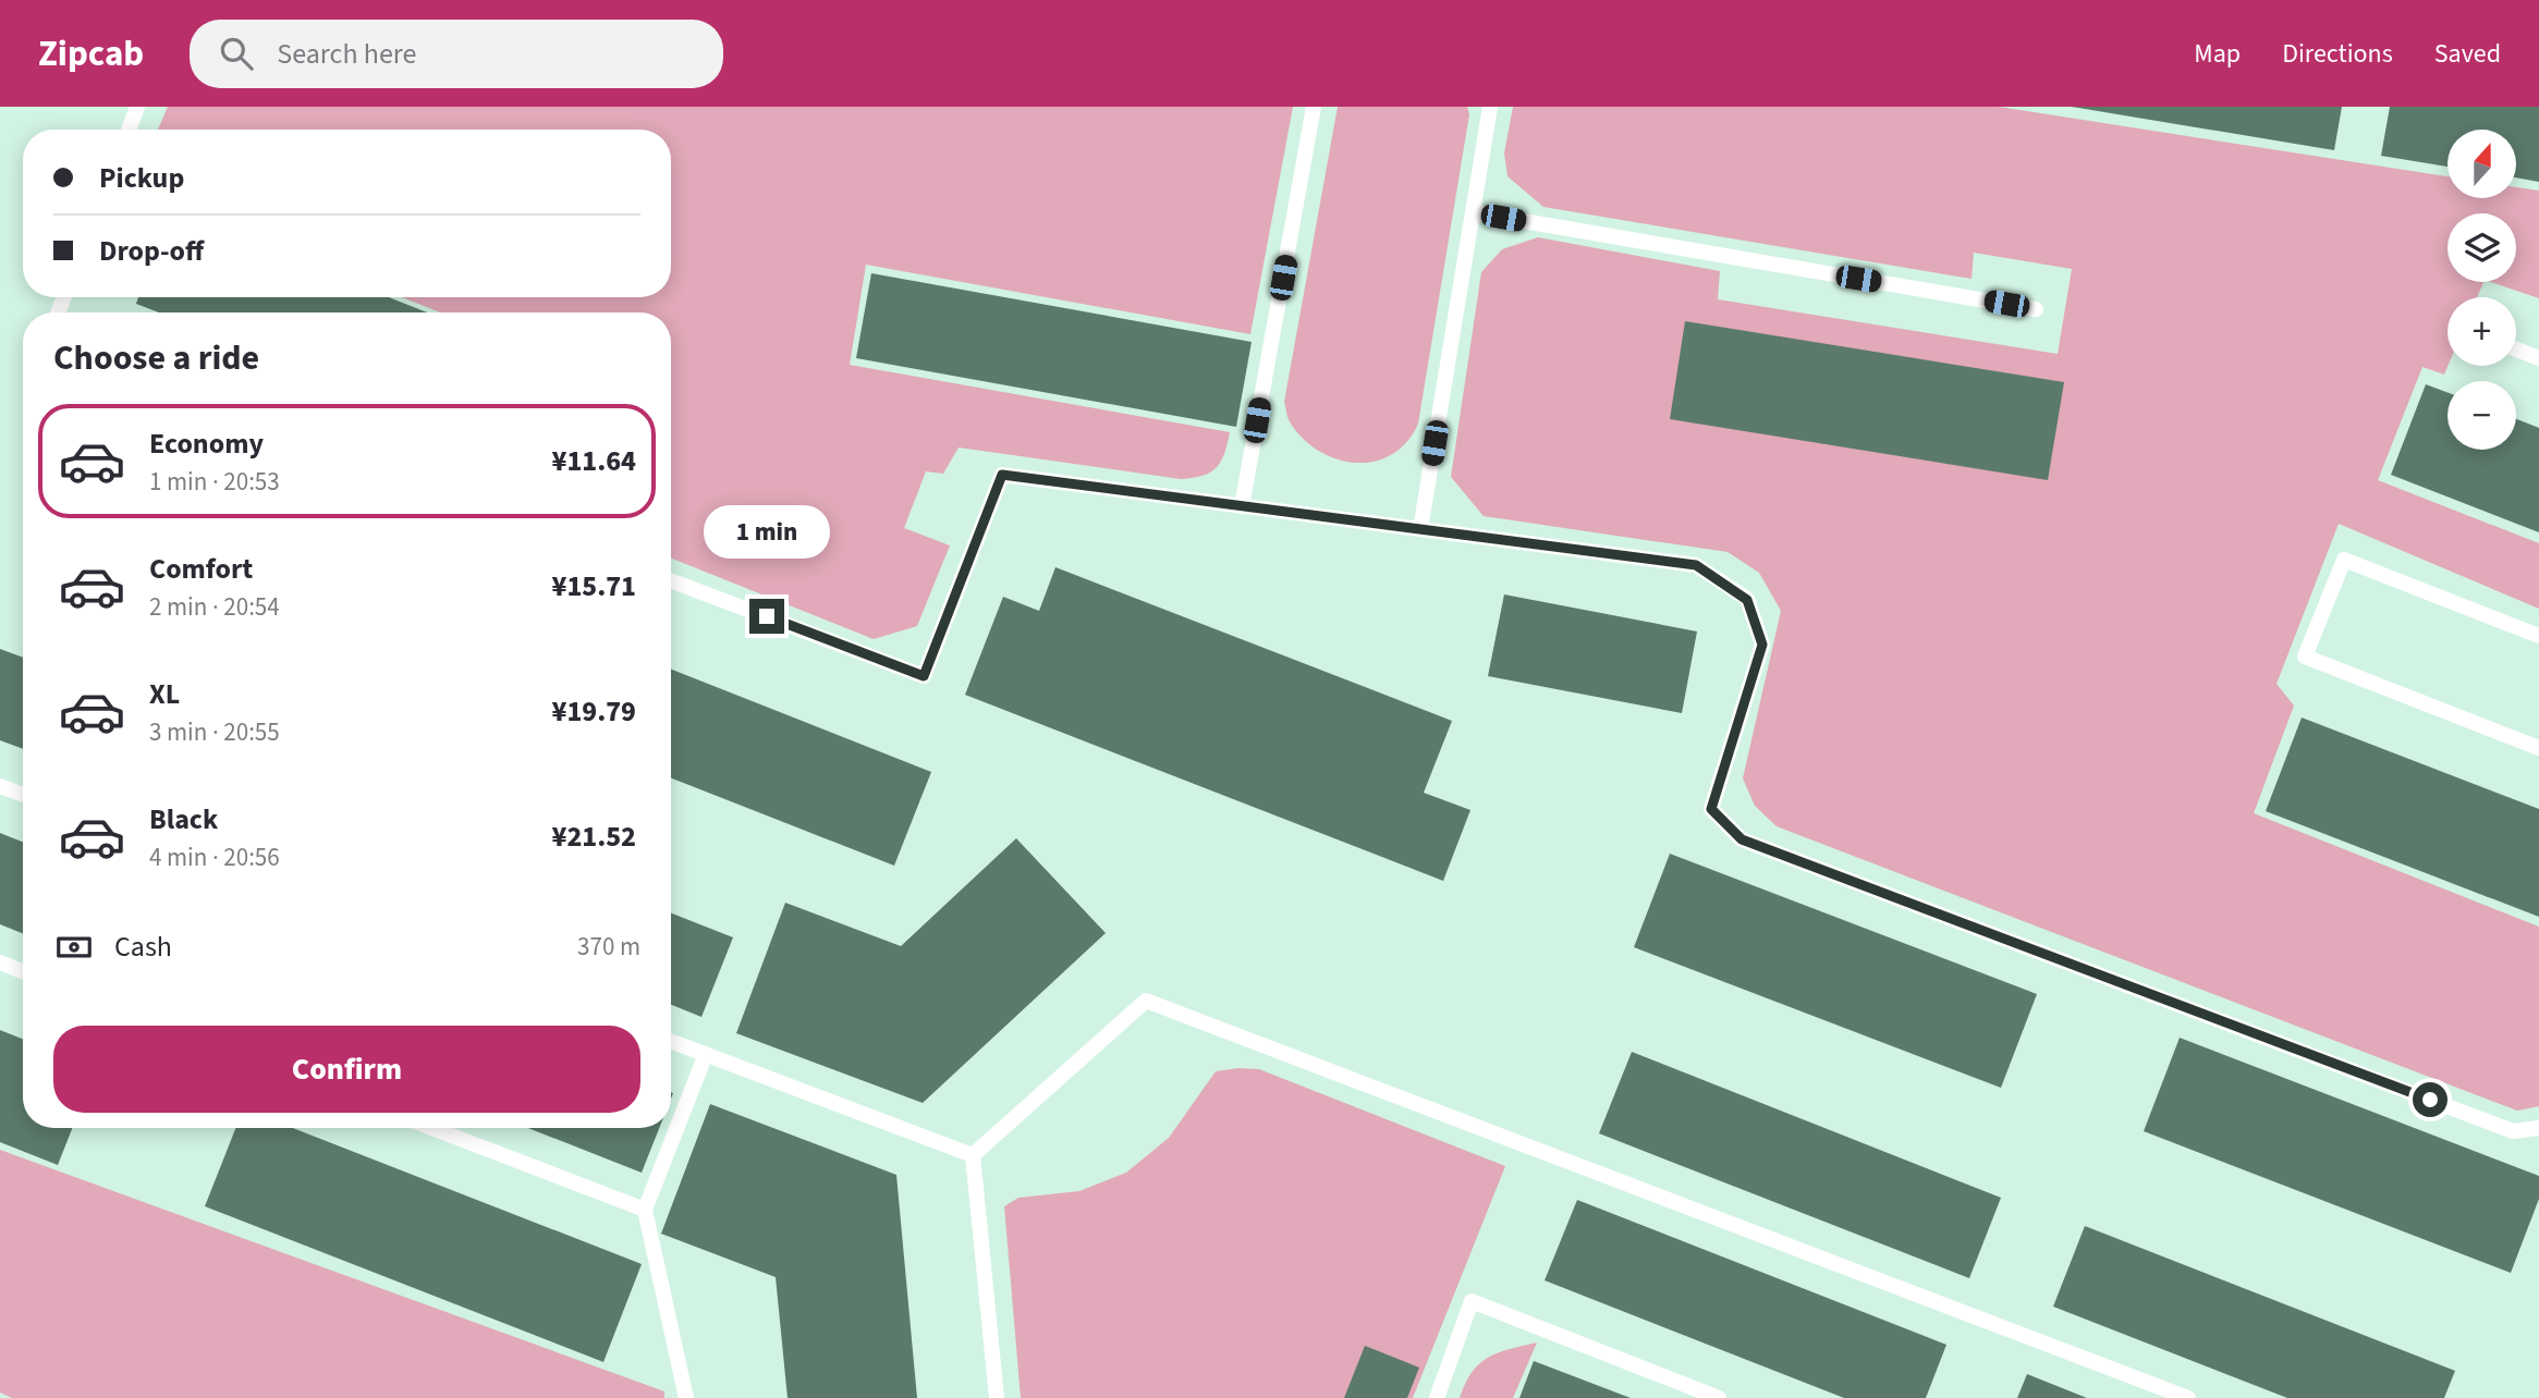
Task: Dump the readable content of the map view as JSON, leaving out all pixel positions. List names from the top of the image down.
{
  "north": "top",
  "page": {
    "header": "Zipcab",
    "search": "Search here",
    "nav": ["Map", "Directions", "Saved"],
    "map_buttons": ["+", "−"],
    "banner": ["Pickup", "Drop-off"],
    "heading": "Choose a ride",
    "list": [
      {
        "name": "Economy",
        "note": "1 min · 20:53",
        "value": "¥11.64"
      },
      {
        "name": "Comfort",
        "note": "2 min · 20:54",
        "value": "¥15.71"
      },
      {
        "name": "XL",
        "note": "3 min · 20:55",
        "value": "¥19.79"
      },
      {
        "name": "Black",
        "note": "4 min · 20:56",
        "value": "¥21.52"
      }
    ],
    "bubble": "1 min",
    "pay": ["Cash", "370 m"],
    "buttons": "Confirm"
  }
}
